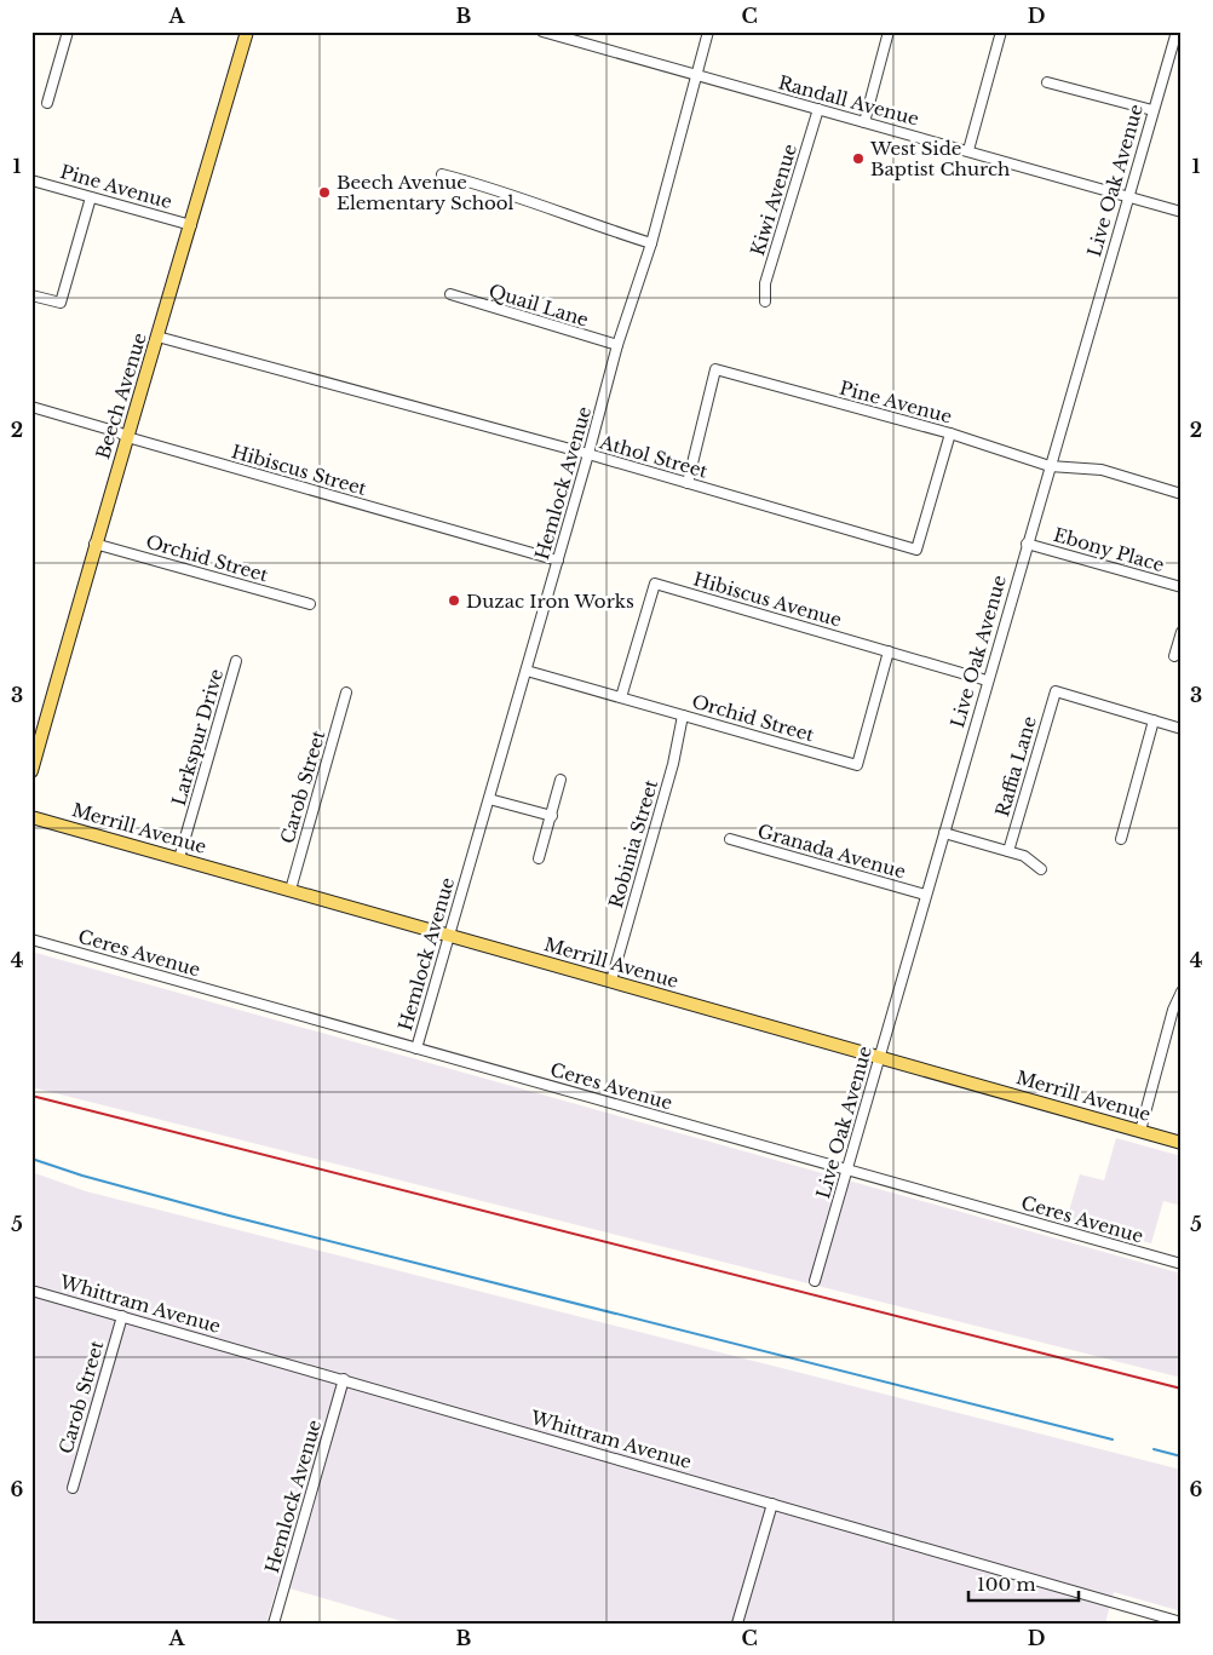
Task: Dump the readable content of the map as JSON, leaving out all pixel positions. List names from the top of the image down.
{
  "streets": {
    "main road": ["Beech Avenue", "Merrill Avenue"],
    "street": [
      "Randall Avenue",
      "Live Oak Avenue",
      "Pine Avenue",
      "Kiwi Avenue",
      "Quail Lane",
      "Athol Street",
      "Hibiscus Street",
      "Hemlock Avenue",
      "Ebony Place",
      "Orchid Street",
      "Hibiscus Avenue",
      "Larkspur Drive",
      "Raffia Lane",
      "Carob Street",
      "Robinia Street",
      "Granada Avenue",
      "Ceres Avenue",
      "Whittram Avenue"
    ]
  },
  "crossings": [
    ["Randall Avenue", "Live Oak Avenue"],
    ["Randall Avenue", "Kiwi Avenue"],
    ["Randall Avenue", "Hemlock Avenue"],
    ["Live Oak Avenue", "Pine Avenue"],
    ["Live Oak Avenue", "Ebony Place"],
    ["Live Oak Avenue", "Hibiscus Avenue"],
    ["Live Oak Avenue", "Merrill Avenue"],
    ["Live Oak Avenue", "Granada Avenue"],
    ["Live Oak Avenue", "Ceres Avenue"],
    ["Pine Avenue", "Beech Avenue"],
    ["Pine Avenue", "Athol Street"],
    ["Quail Lane", "Hemlock Avenue"],
    ["Beech Avenue", "Athol Street"],
    ["Beech Avenue", "Hibiscus Street"],
    ["Beech Avenue", "Orchid Street"],
    ["Athol Street", "Hemlock Avenue"],
    ["Hibiscus Street", "Hemlock Avenue"],
    ["Hemlock Avenue", "Orchid Street"],
    ["Hemlock Avenue", "Merrill Avenue"],
    ["Hemlock Avenue", "Ceres Avenue"],
    ["Hemlock Avenue", "Whittram Avenue"],
    ["Orchid Street", "Hibiscus Avenue"],
    ["Orchid Street", "Robinia Street"],
    ["Larkspur Drive", "Merrill Avenue"],
    ["Carob Street", "Merrill Avenue"],
    ["Carob Street", "Whittram Avenue"],
    ["Merrill Avenue", "Robinia Street"]
  ],
  "places": ["West Side Baptist Church", "Beech Avenue Elementary School", "Duzac Iron Works"],
  "scale_bar": "100 m",
  "grid": {
    "columns": [
      "A",
      "B",
      "C",
      "D"
    ],
    "rows": [
      "1",
      "2",
      "3",
      "4",
      "5",
      "6"
    ]
  }
}
